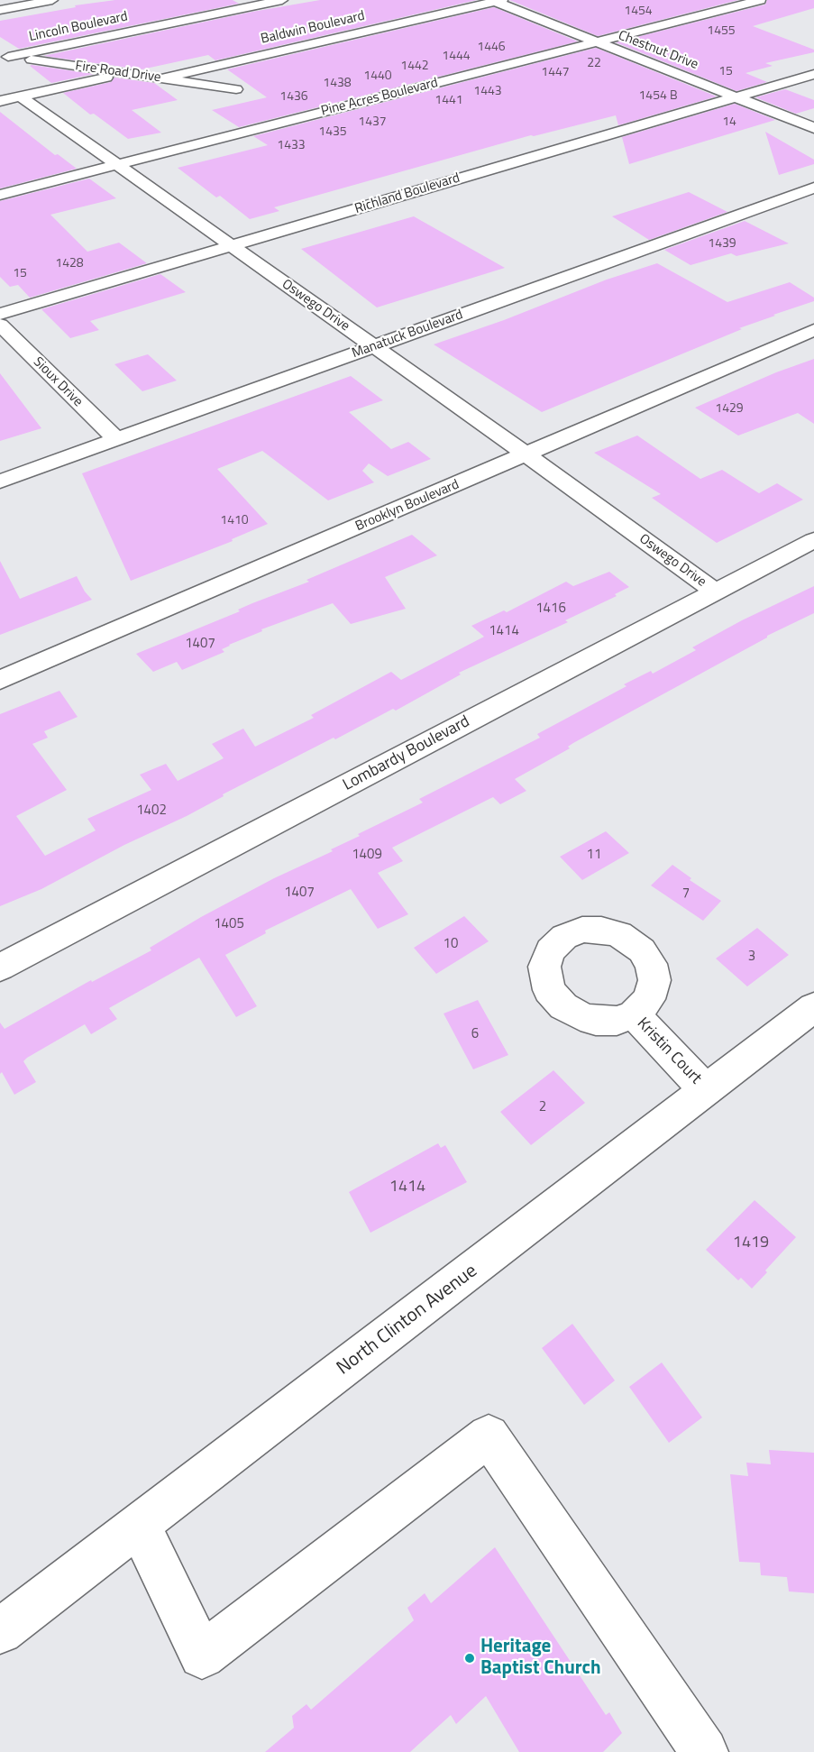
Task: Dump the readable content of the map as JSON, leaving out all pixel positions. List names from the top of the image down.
{
  "streets": {
    "street": [
      "Lincoln Boulevard",
      "Baldwin Boulevard",
      "Chestnut Drive",
      "Fire Road Drive",
      "Pine Acres Boulevard",
      "Richland Boulevard",
      "Oswego Drive",
      "Manatuck Boulevard",
      "Sioux Drive",
      "Brooklyn Boulevard",
      "Lombardy Boulevard",
      "Kristin Court",
      "North Clinton Avenue"
    ]
  },
  "crossings": [
    ["Lincoln Boulevard", "Fire Road Drive"],
    ["Baldwin Boulevard", "Chestnut Drive"],
    ["Baldwin Boulevard", "Fire Road Drive"],
    ["Chestnut Drive", "Pine Acres Boulevard"],
    ["Chestnut Drive", "Richland Boulevard"],
    ["Pine Acres Boulevard", "Oswego Drive"],
    ["Richland Boulevard", "Oswego Drive"],
    ["Oswego Drive", "Manatuck Boulevard"],
    ["Oswego Drive", "Brooklyn Boulevard"],
    ["Oswego Drive", "Lombardy Boulevard"],
    ["Manatuck Boulevard", "Sioux Drive"],
    ["Kristin Court", "North Clinton Avenue"]
  ],
  "places": ["Heritage Baptist Church"],
  "house_numbers": [
    "1454",
    "1455",
    "1446",
    "1444",
    "22",
    "1442",
    "15",
    "1447",
    "1440",
    "1438",
    "1443",
    "1454 B",
    "1436",
    "1441",
    "1437",
    "14",
    "1435",
    "1433",
    "1439",
    "1428",
    "15",
    "1429",
    "1410",
    "1416",
    "1414",
    "1407",
    "1402",
    "1409",
    "11",
    "1407",
    "7",
    "1405",
    "10",
    "3",
    "6",
    "2",
    "1414",
    "1419"
  ]
}
